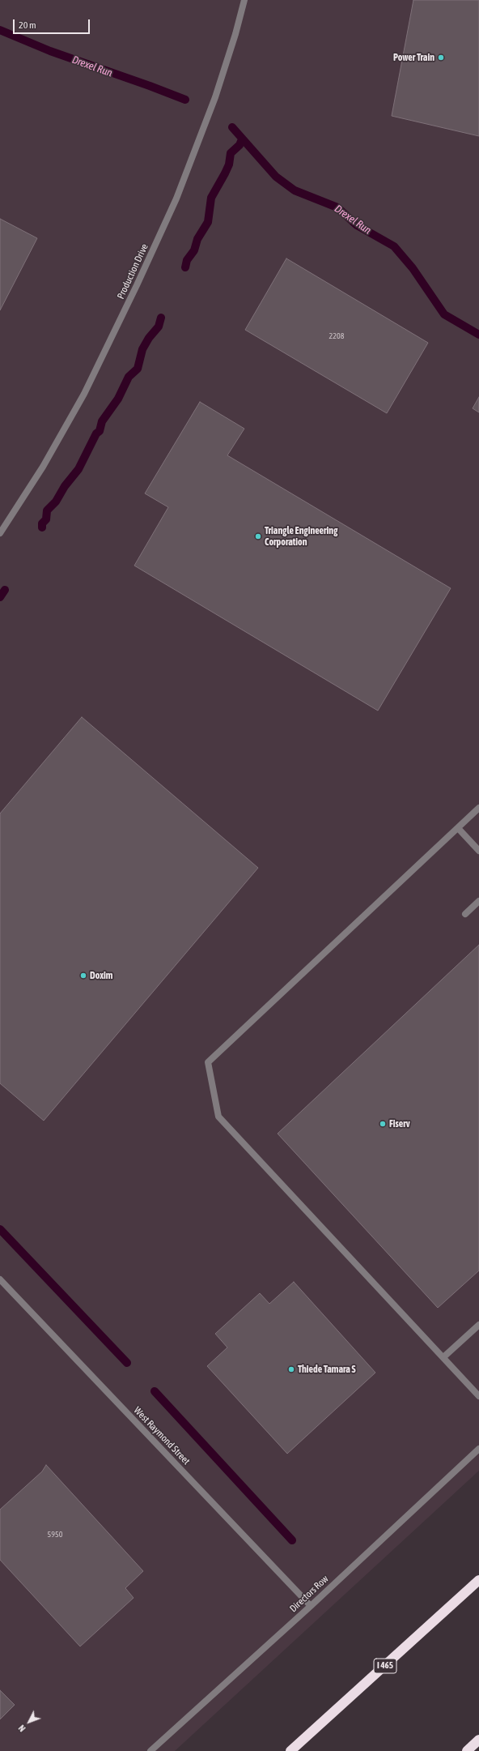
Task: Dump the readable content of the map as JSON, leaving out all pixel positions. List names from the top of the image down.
{
  "streets": {
    "highway": ["I 465"],
    "street": ["Production Drive", "West Raymond Street", "Directors Row"]
  },
  "crossings": [
    ["West Raymond Street", "Directors Row"]
  ],
  "water": ["Drexel Run"],
  "places": [
    "Power Train",
    "Triangle Engineering Corporation",
    "Doxim",
    "Fiserv",
    "Thiede Tamara S"
  ],
  "house_numbers": ["2208", "5950"],
  "scale_bar": "20 m",
  "north": "bottom left"
}
